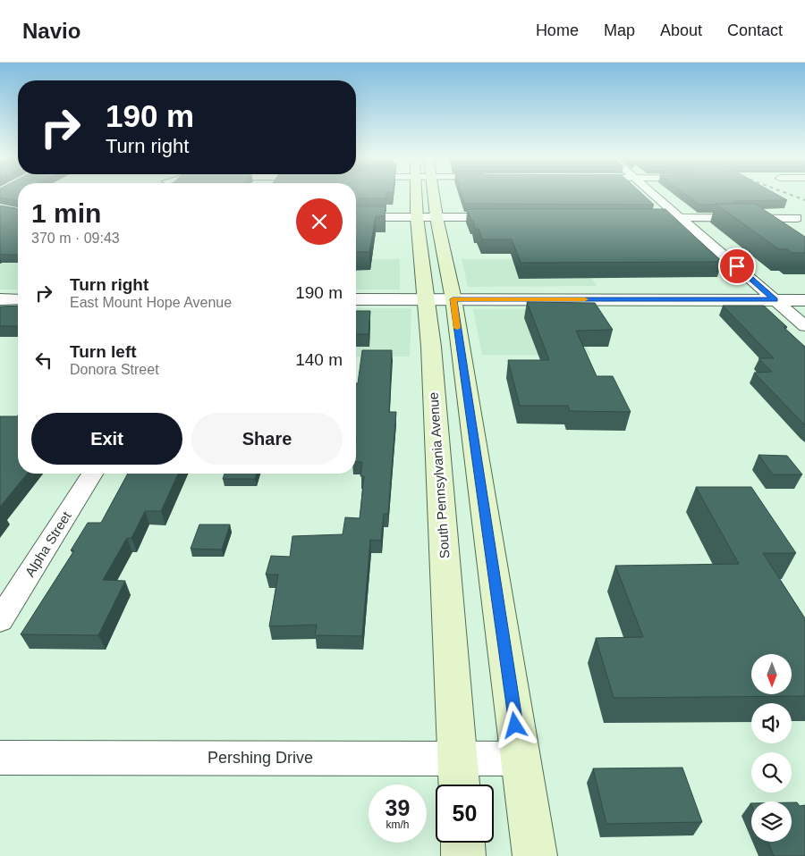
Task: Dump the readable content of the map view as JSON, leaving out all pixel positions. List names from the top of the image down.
{
  "streets": {
    "main road": ["South Pennsylvania Avenue"],
    "street": ["Alpha Street", "Pershing Drive"]
  },
  "crossings": [
    ["South Pennsylvania Avenue", "Pershing Drive"]
  ],
  "north": "bottom",
  "page": {
    "header": "Navio",
    "nav": [
      "Home",
      "Map",
      "About",
      "Contact"
    ],
    "turn": ["190 m", "Turn right"],
    "heading": ["1 min", "370 m · 09:43"],
    "list": [
      {
        "name": "Turn right",
        "note": "East Mount Hope Avenue",
        "value": "190 m"
      },
      {
        "name": "Turn left",
        "note": "Donora Street",
        "value": "140 m"
      }
    ],
    "buttons": ["Exit", "Share"],
    "speed": "39 km/h",
    "limit": "50"
  }
}
